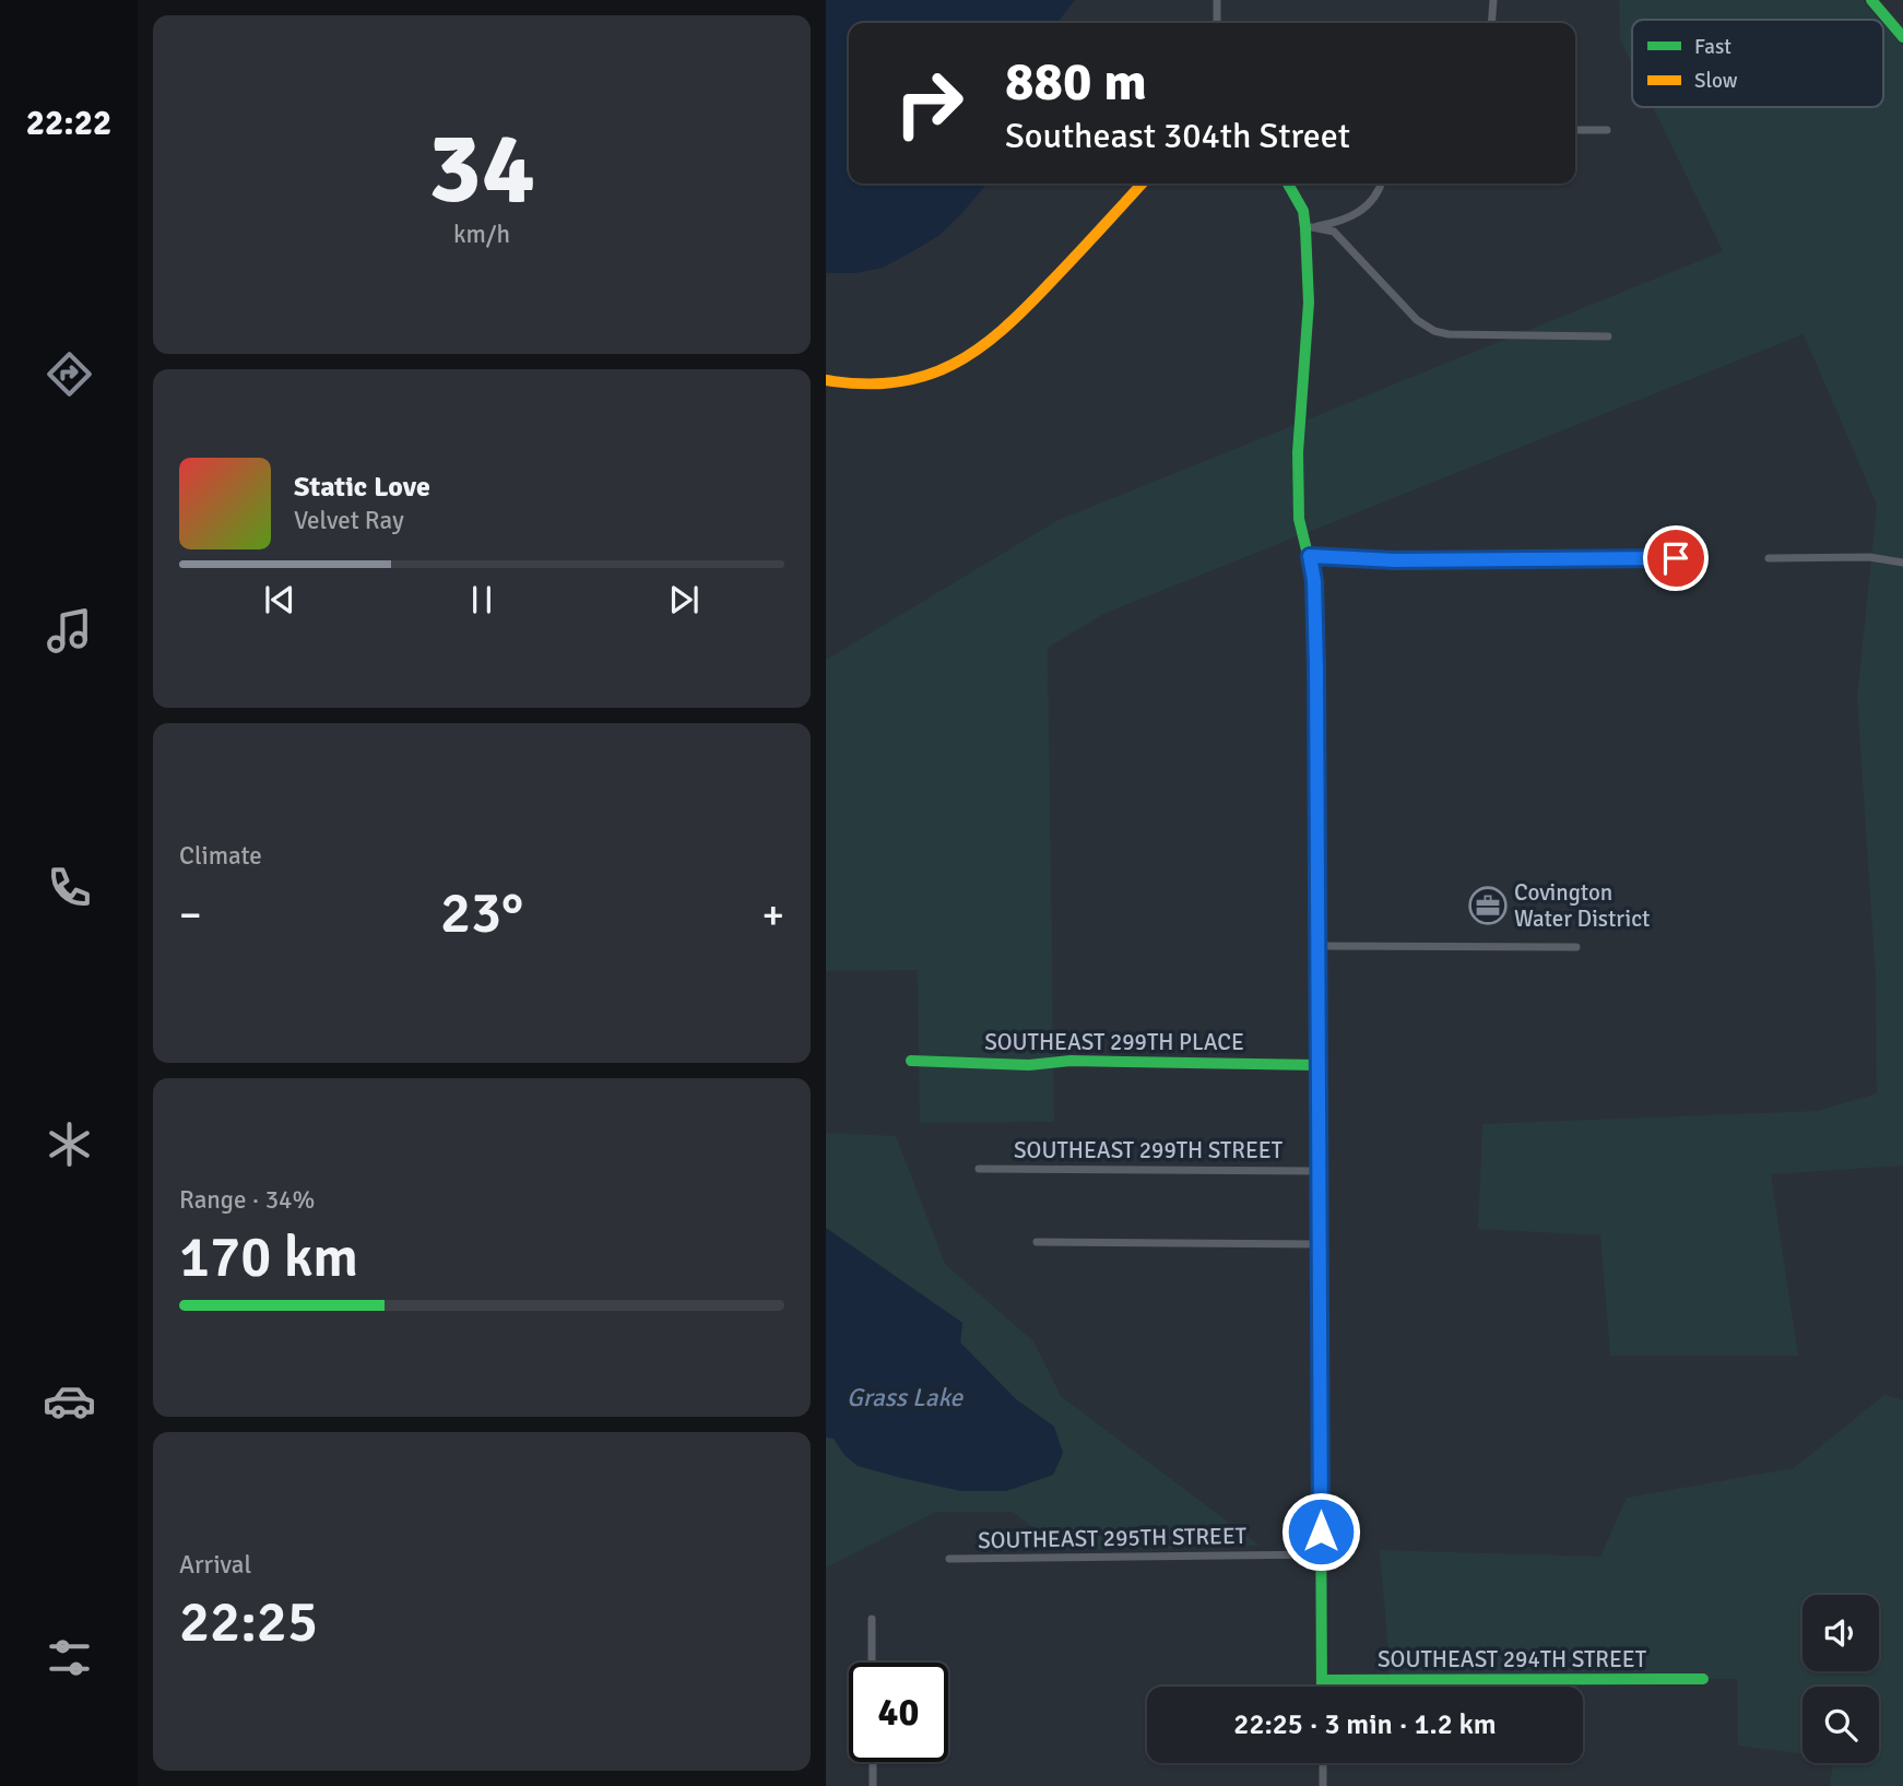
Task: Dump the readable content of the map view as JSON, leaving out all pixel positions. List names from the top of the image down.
{
  "streets": {
    "street": [
      "SOUTHEAST 299TH PLACE",
      "SOUTHEAST 299TH STREET",
      "SOUTHEAST 295TH STREET",
      "SOUTHEAST 294TH STREET"
    ]
  },
  "water": ["Grass Lake"],
  "places": {
    "office": ["Covington Water District"]
  },
  "legend": ["Fast", "Slow"],
  "page": {
    "tabs": "22:22",
    "tile": [
      ["34", "km/h"],
      "Climate",
      ["Range · 34%", "170 km"],
      ["Arrival", "22:25"]
    ],
    "turn": ["880 m", "Southeast 304th Street"],
    "song": ["Static Love", "Velvet Ray"],
    "heat": ["−", "23°", "+"],
    "limit": "40",
    "trip": "22:25 · 3 min · 1.2 km"
  }
}
